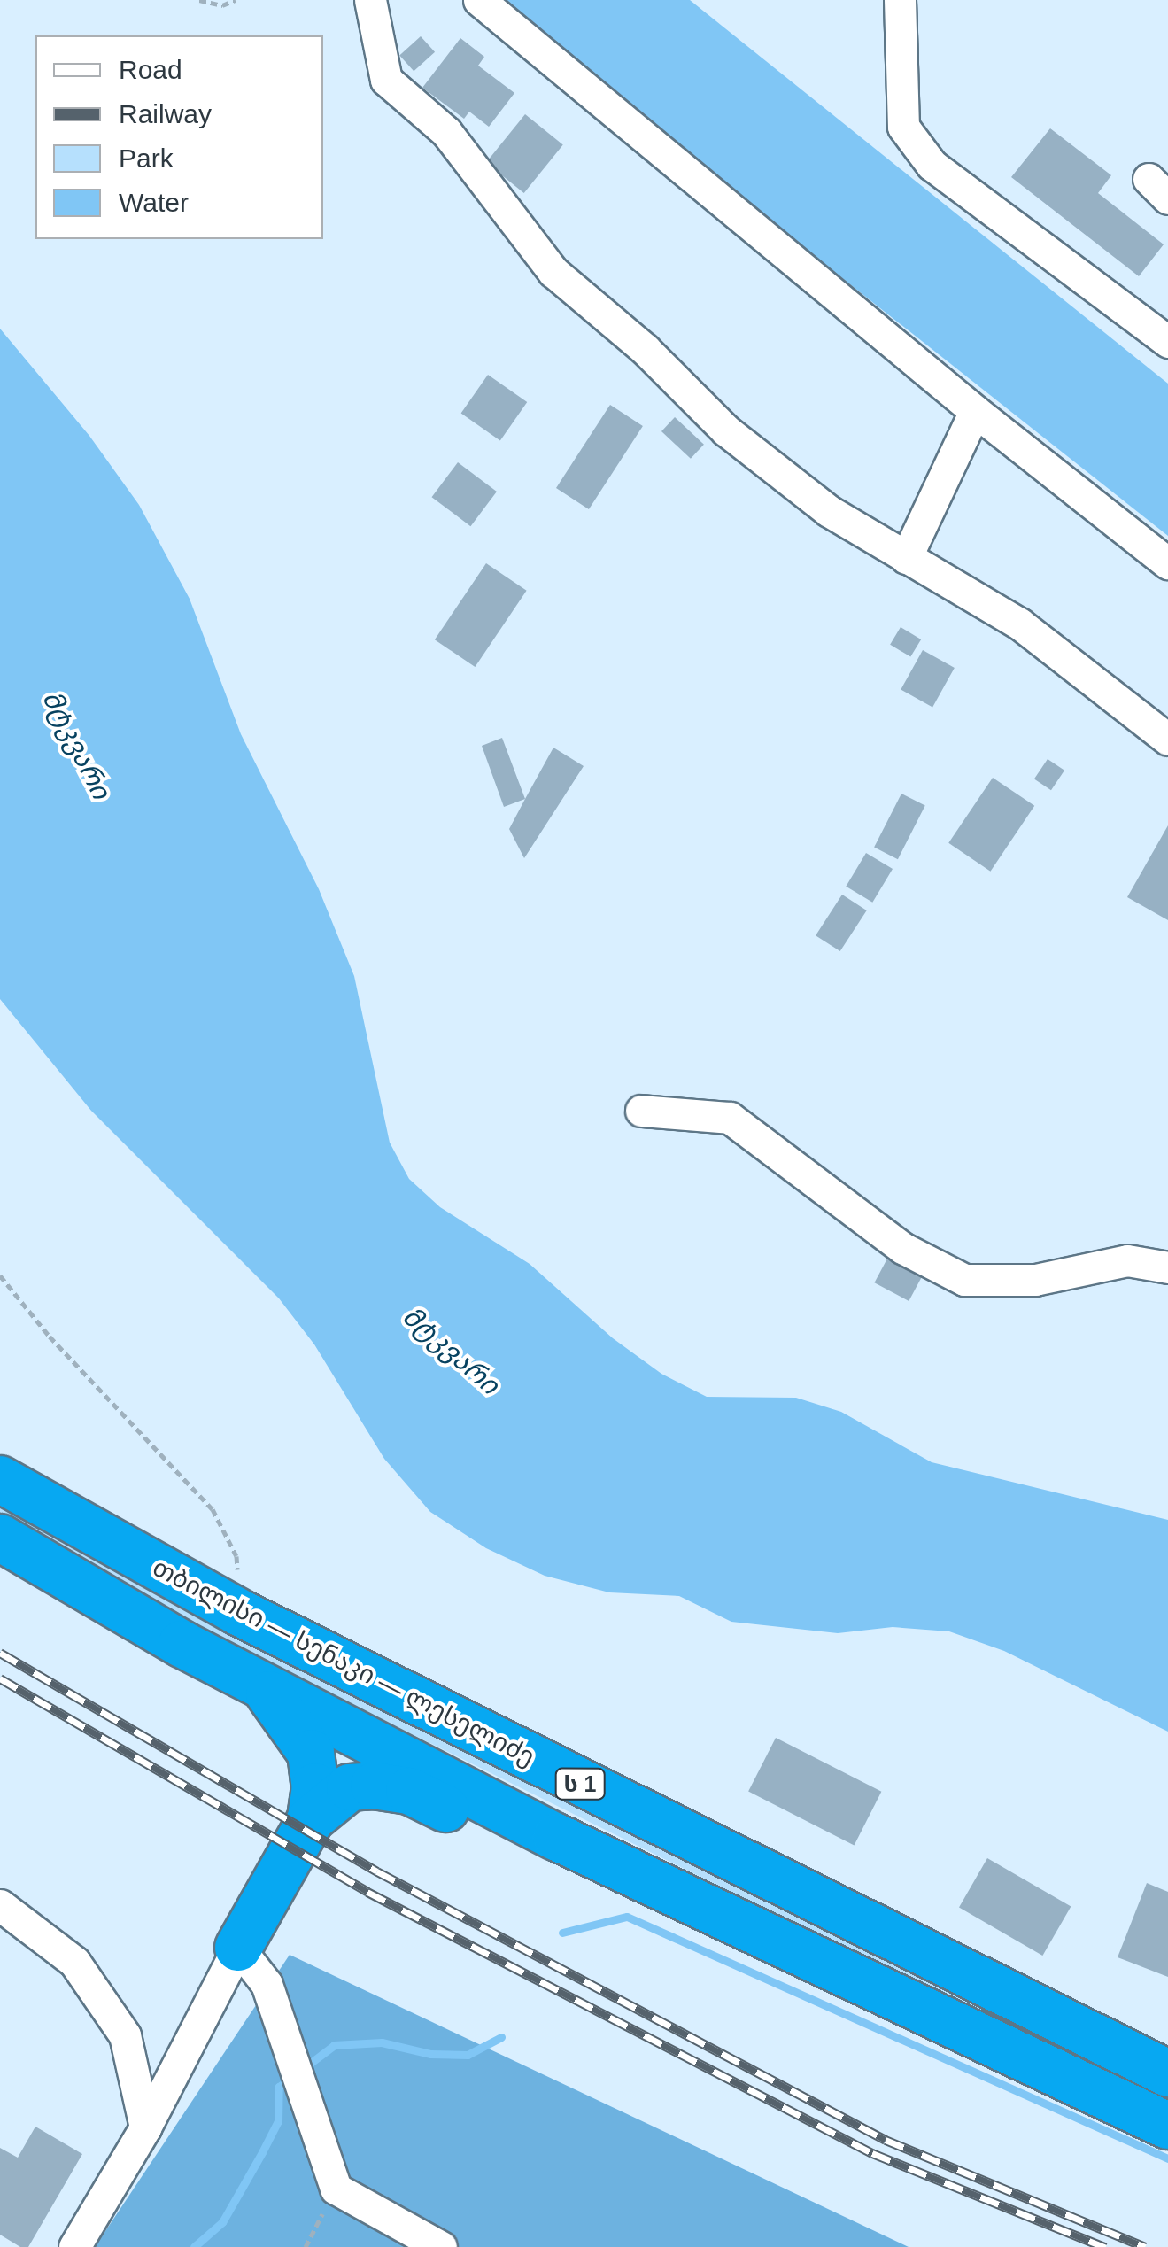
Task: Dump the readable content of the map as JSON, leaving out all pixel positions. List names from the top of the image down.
{
  "streets": {
    "highway": ["თბილისი — სენაკი — ლესელიძე", "ს 1"]
  },
  "water": ["მტკვარი"],
  "legend": [
    "Road",
    "Railway",
    "Park",
    "Water"
  ]
}
